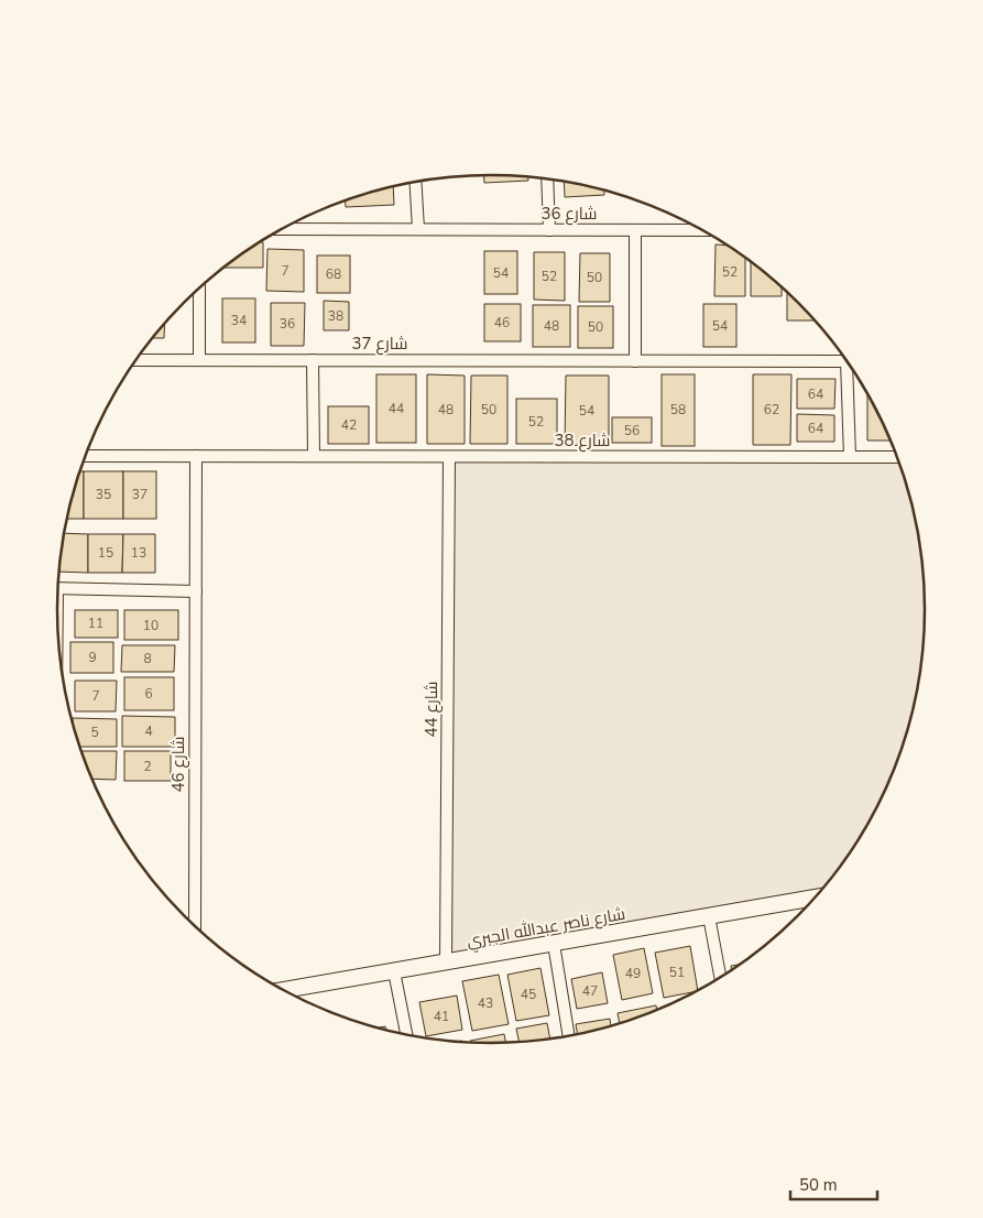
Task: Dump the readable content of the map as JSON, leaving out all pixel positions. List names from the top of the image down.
{
  "streets": {
    "street": [
      "شارع 36",
      "شارع 37",
      "شارع 38",
      "شارع 44",
      "شارع 46",
      "شارع ناصر عبدالله الجبري"
    ]
  },
  "crossings": [
    ["شارع 38", "شارع 44"],
    ["شارع 38", "شارع 46"],
    ["شارع 44", "شارع ناصر عبدالله الجبري"]
  ],
  "house_numbers": [
    "7",
    "52",
    "54",
    "68",
    "52",
    "50",
    "38",
    "34",
    "46",
    "36",
    "48",
    "54",
    "50",
    "64",
    "44",
    "48",
    "50",
    "58",
    "62",
    "54",
    "52",
    "42",
    "64",
    "56",
    "35",
    "37",
    "15",
    "13",
    "11",
    "10",
    "9",
    "8",
    "6",
    "7",
    "4",
    "5",
    "2",
    "51",
    "49",
    "47",
    "45",
    "43",
    "41"
  ],
  "scale_bar": "50 m"
}
